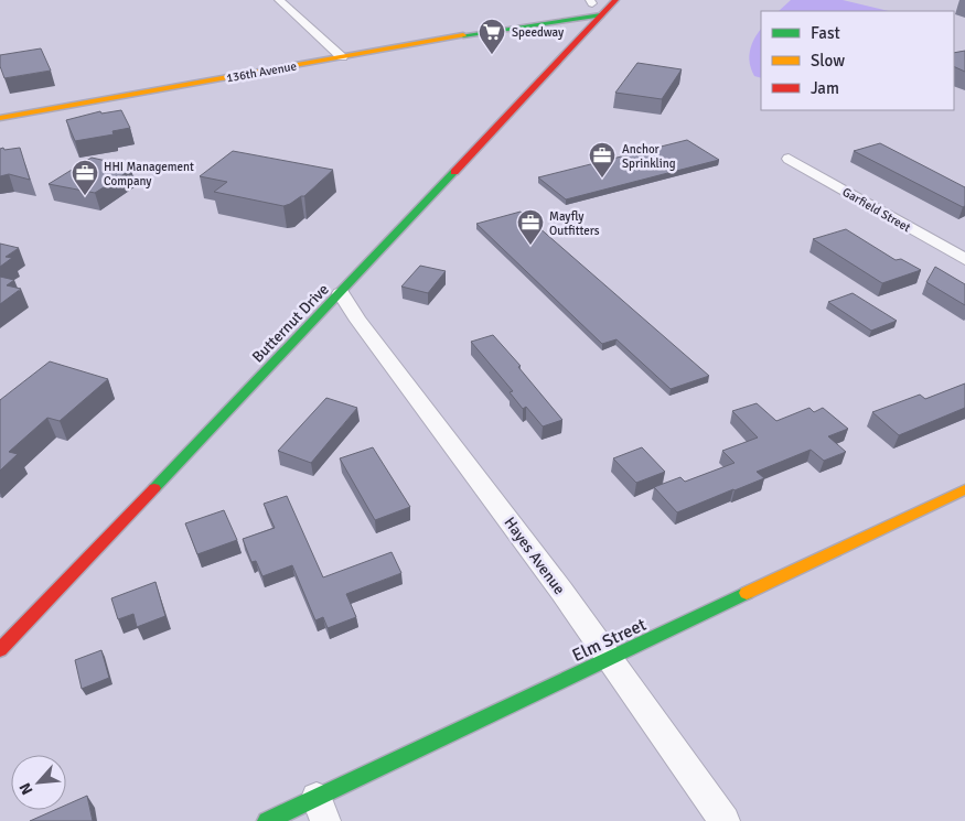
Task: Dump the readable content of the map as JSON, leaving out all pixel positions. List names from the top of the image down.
{
  "streets": {
    "street": [
      "136th Avenue",
      "Garfield Street",
      "Butternut Drive",
      "Hayes Avenue",
      "Elm Street"
    ]
  },
  "crossings": [
    ["136th Avenue", "Butternut Drive"],
    ["Butternut Drive", "Hayes Avenue"],
    ["Hayes Avenue", "Elm Street"]
  ],
  "places": {
    "supermarket": ["Speedway"],
    "office": ["Anchor Sprinkling", "HHI Management Company", "Mayfly Outfitters"]
  },
  "legend": ["Fast", "Slow", "Jam"],
  "north": "bottom left"
}
